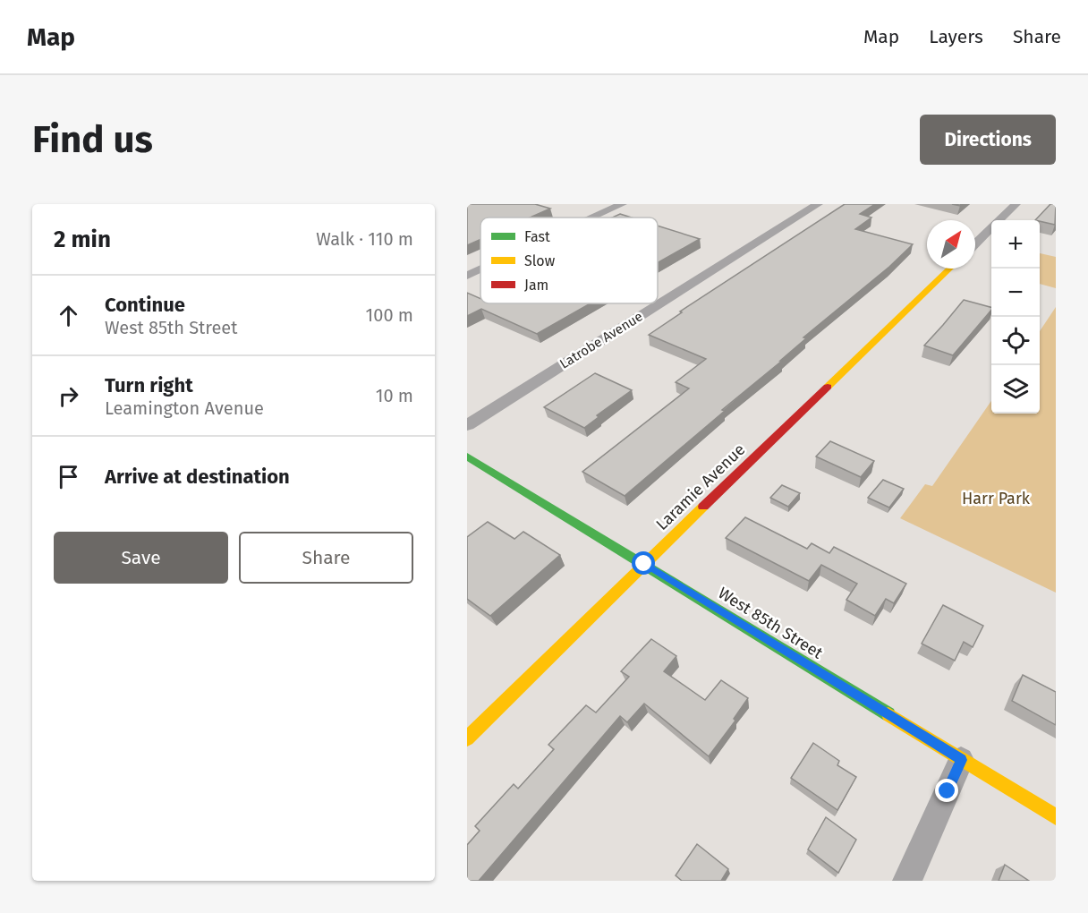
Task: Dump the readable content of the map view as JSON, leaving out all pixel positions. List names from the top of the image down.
{
  "streets": {
    "street": ["Latrobe Avenue", "Laramie Avenue", "West 85th Street"]
  },
  "crossings": [
    ["Laramie Avenue", "West 85th Street"]
  ],
  "parks": ["Harr Park"],
  "legend": ["Fast", "Slow", "Jam"],
  "north": "top right",
  "page": {
    "header": "Map",
    "nav": ["Map", "Layers", "Share"],
    "buttons": [
      "Directions",
      ["Save", "Share"]
    ],
    "title": "Find us",
    "heading": ["2 min", "Walk · 110 m"],
    "map_buttons": ["+", "−"],
    "list": [
      ["Continue", "West 85th Street", "100 m"],
      ["Turn right", "Leamington Avenue", "10 m"],
      "Arrive at destination"
    ]
  }
}
